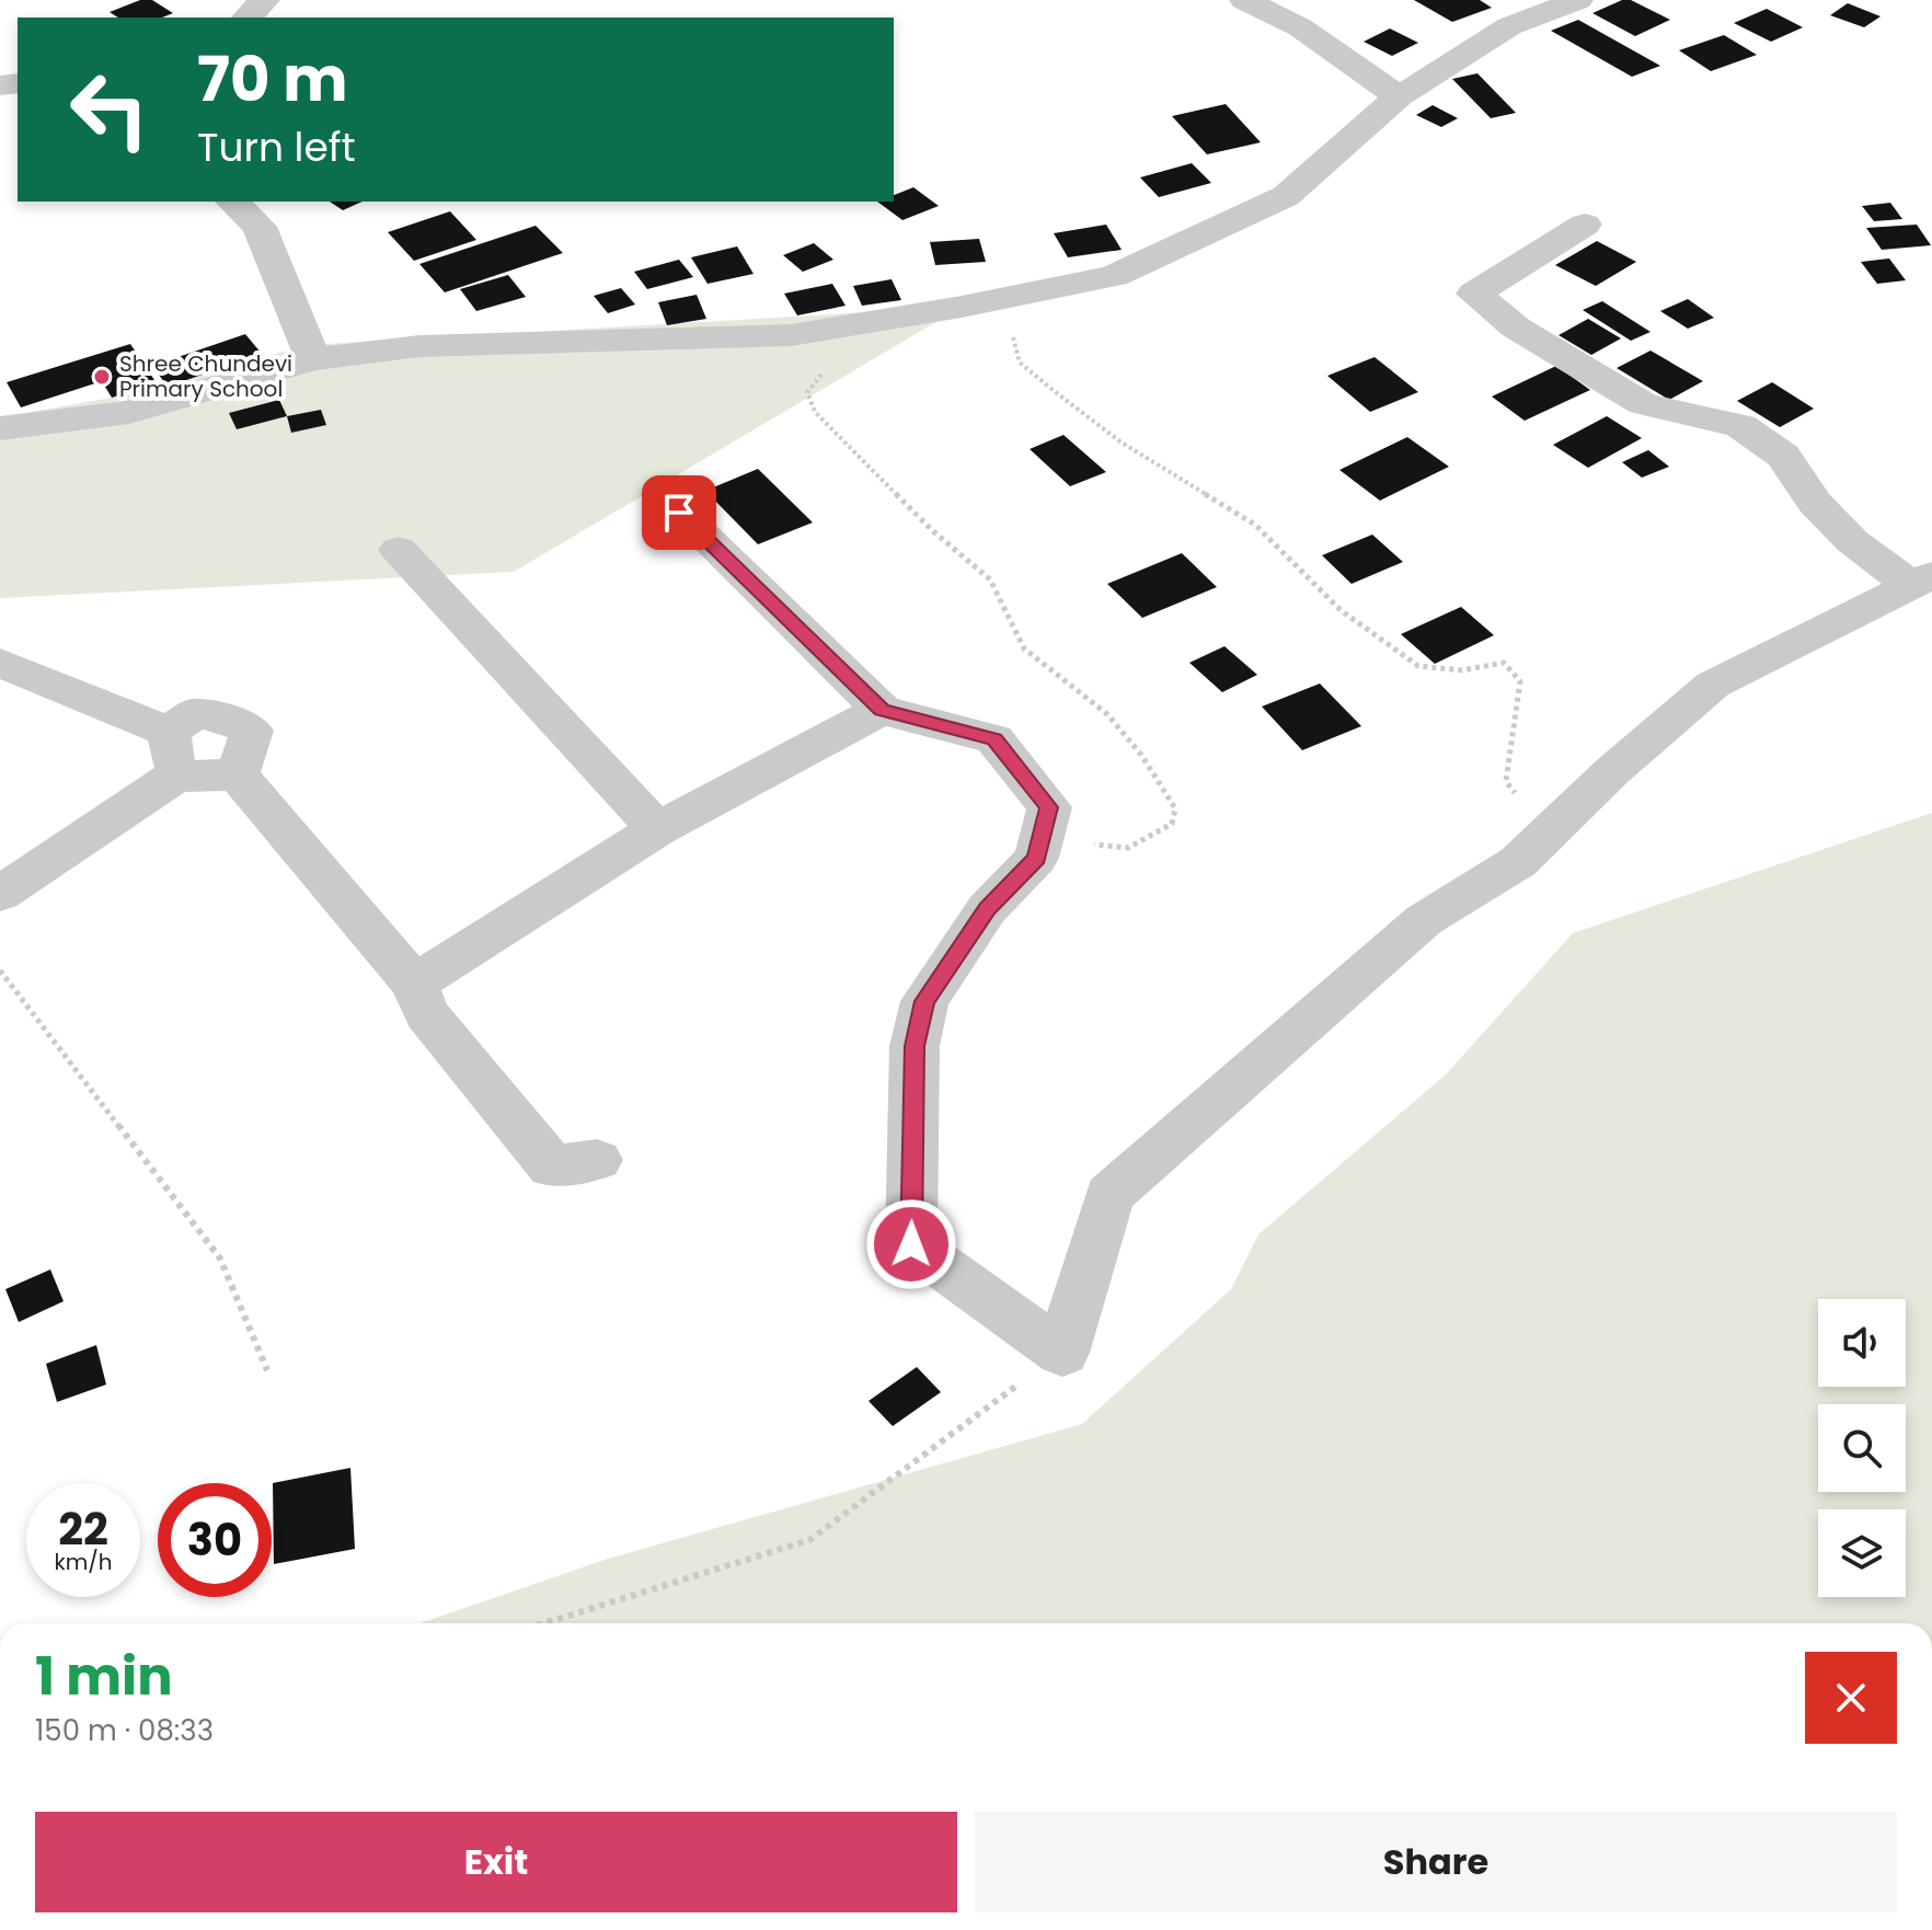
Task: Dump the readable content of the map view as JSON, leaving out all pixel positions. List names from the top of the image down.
{
  "places": ["Shree Chundevi Primary School"],
  "page": {
    "turn": ["70 m", "Turn left"],
    "speed": "22 km/h",
    "limit": "30",
    "heading": ["1 min", "150 m · 08:33"],
    "buttons": ["Exit", "Share"]
  }
}
